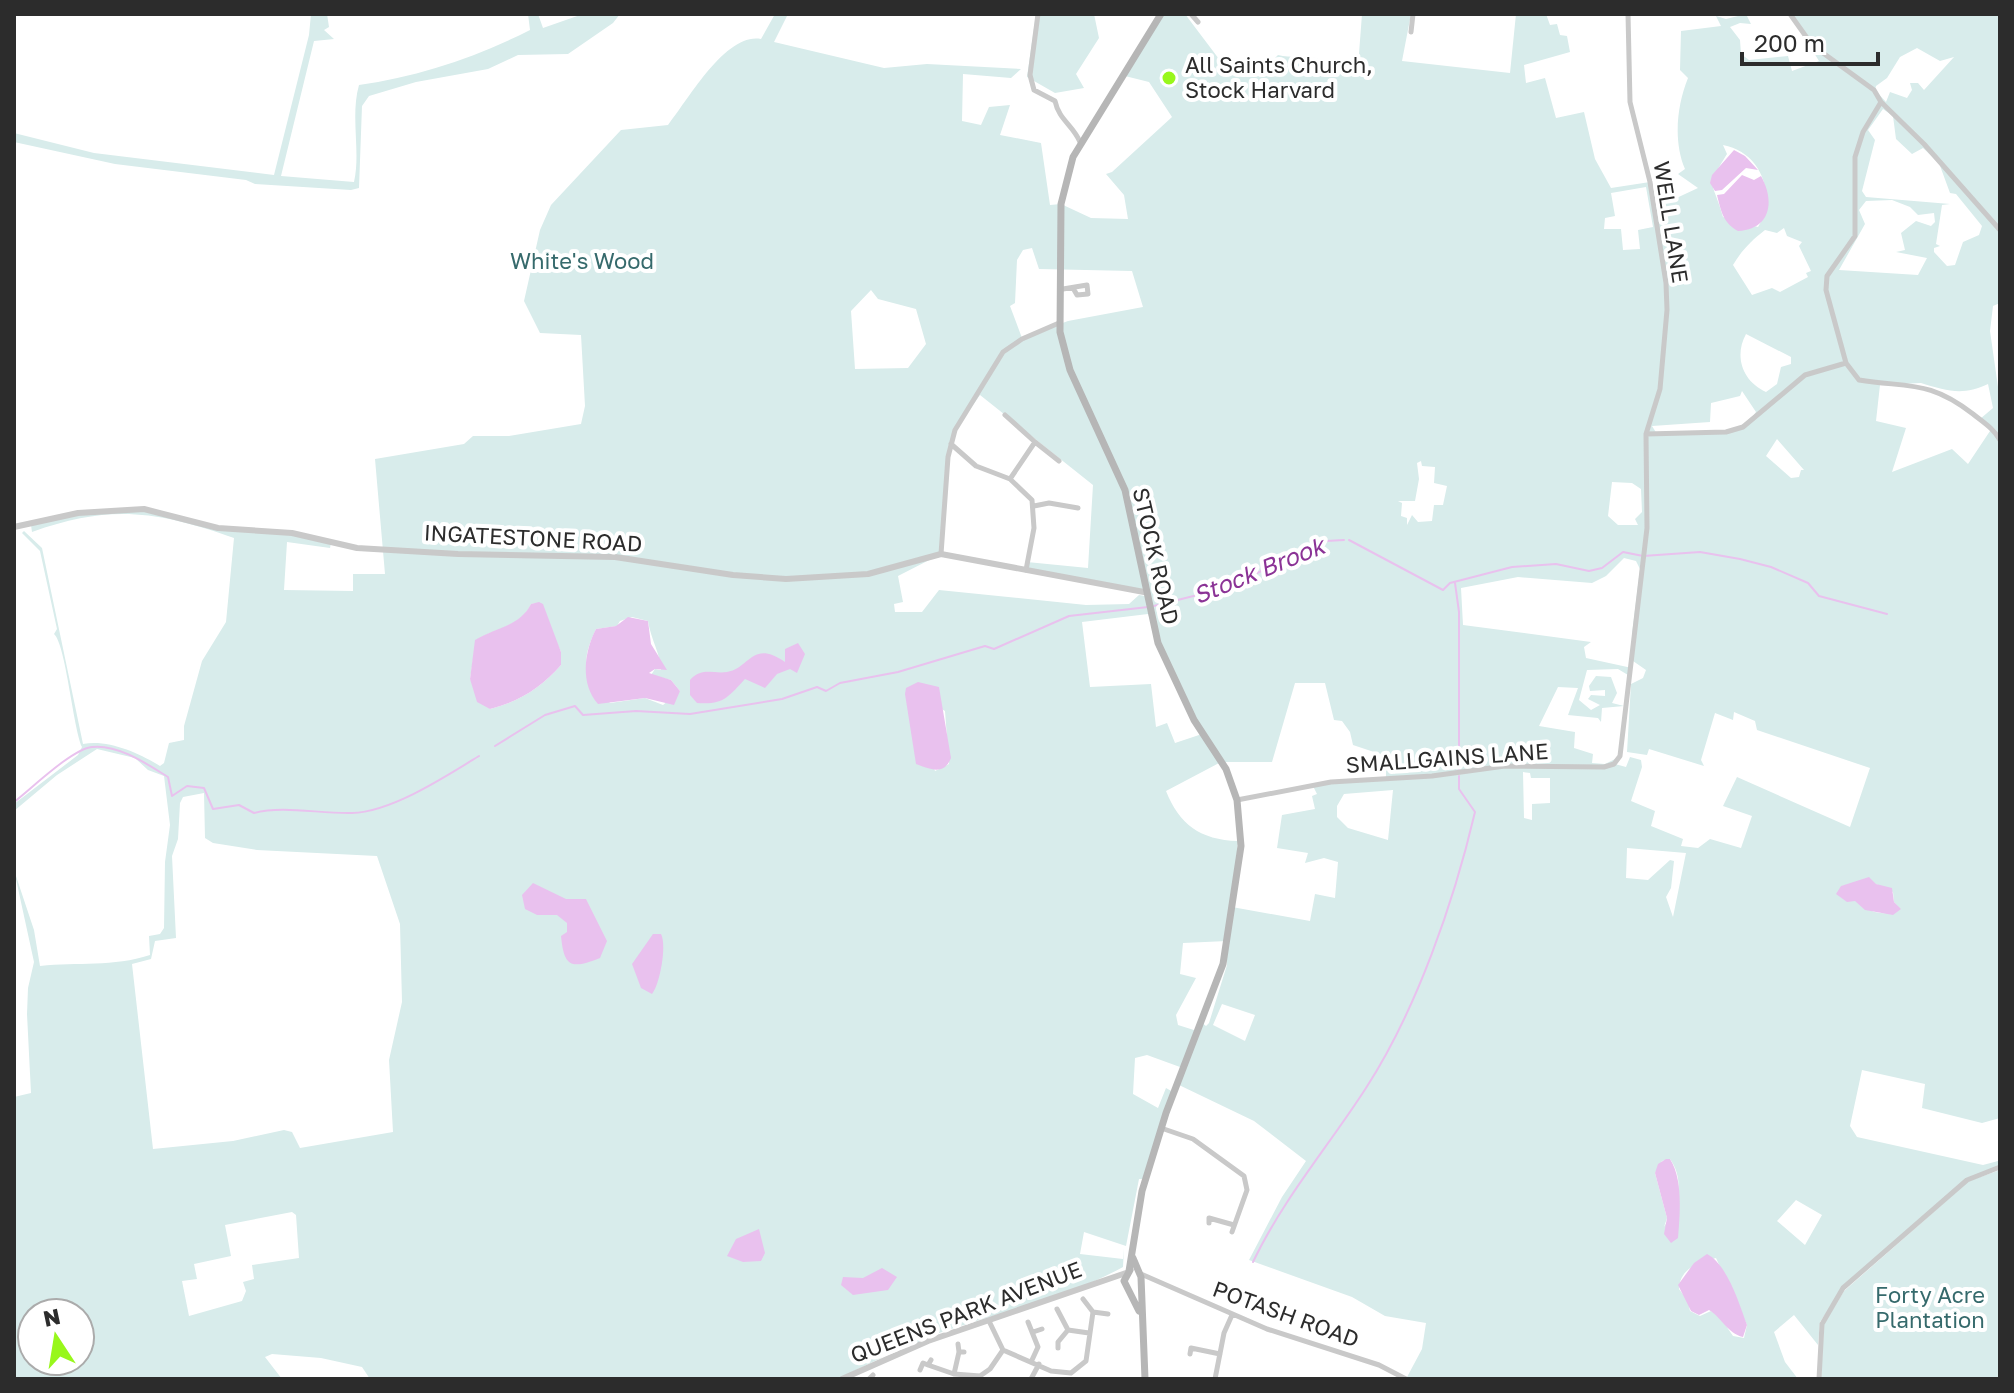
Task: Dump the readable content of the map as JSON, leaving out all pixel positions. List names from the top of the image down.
{
  "streets": {
    "main road": ["STOCK ROAD"],
    "street": [
      "WELL LANE",
      "INGATESTONE ROAD",
      "SMALLGAINS LANE",
      "QUEENS PARK AVENUE",
      "POTASH ROAD"
    ]
  },
  "crossings": [
    ["WELL LANE", "SMALLGAINS LANE"],
    ["INGATESTONE ROAD", "STOCK ROAD"],
    ["STOCK ROAD", "SMALLGAINS LANE"],
    ["STOCK ROAD", "QUEENS PARK AVENUE"],
    ["STOCK ROAD", "POTASH ROAD"],
    ["QUEENS PARK AVENUE", "POTASH ROAD"]
  ],
  "water": ["Stock Brook"],
  "parks": ["White's Wood", "Forty Acre Plantation"],
  "places": ["All Saints Church, Stock Harvard"],
  "scale_bar": "200 m",
  "north": "top"
}
